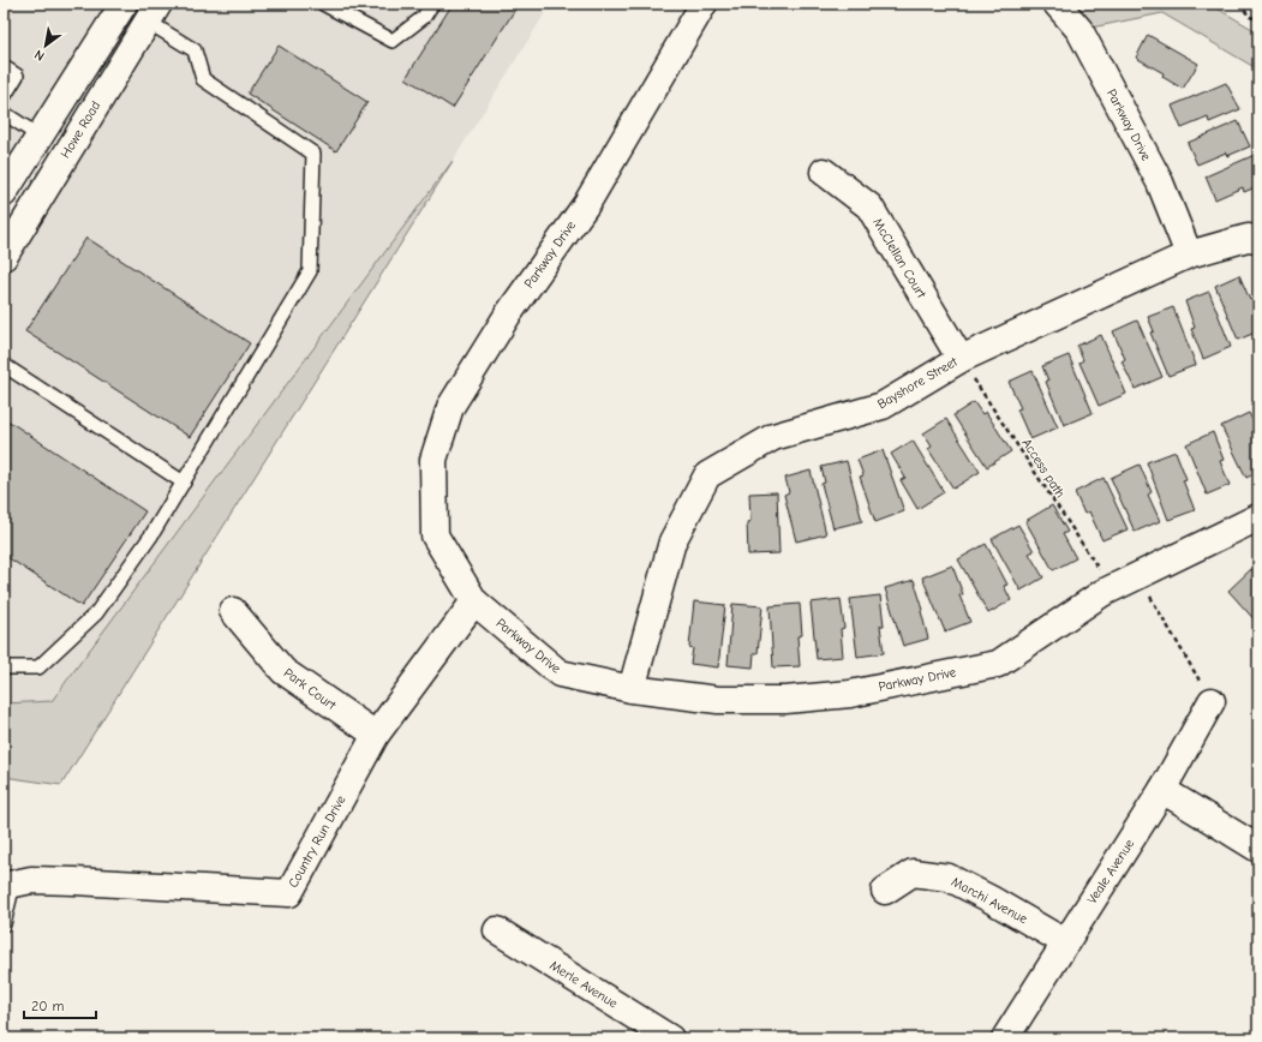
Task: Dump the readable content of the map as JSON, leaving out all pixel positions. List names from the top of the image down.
{
  "streets": {
    "street": [
      "Parkway Drive",
      "Howe Road",
      "McClellan Court",
      "Bayshore Street",
      "Park Court",
      "Country Run Drive",
      "Veale Avenue",
      "Marchi Avenue",
      "Merle Avenue"
    ],
    "path": ["Access path"]
  },
  "crossings": [
    ["Parkway Drive", "Bayshore Street"],
    ["Parkway Drive", "Access path"],
    ["Parkway Drive", "Country Run Drive"],
    ["McClellan Court", "Bayshore Street"],
    ["McClellan Court", "Access path"],
    ["Bayshore Street", "Access path"],
    ["Park Court", "Country Run Drive"],
    ["Veale Avenue", "Marchi Avenue"]
  ],
  "scale_bar": "20 m",
  "north": "bottom left"
}
